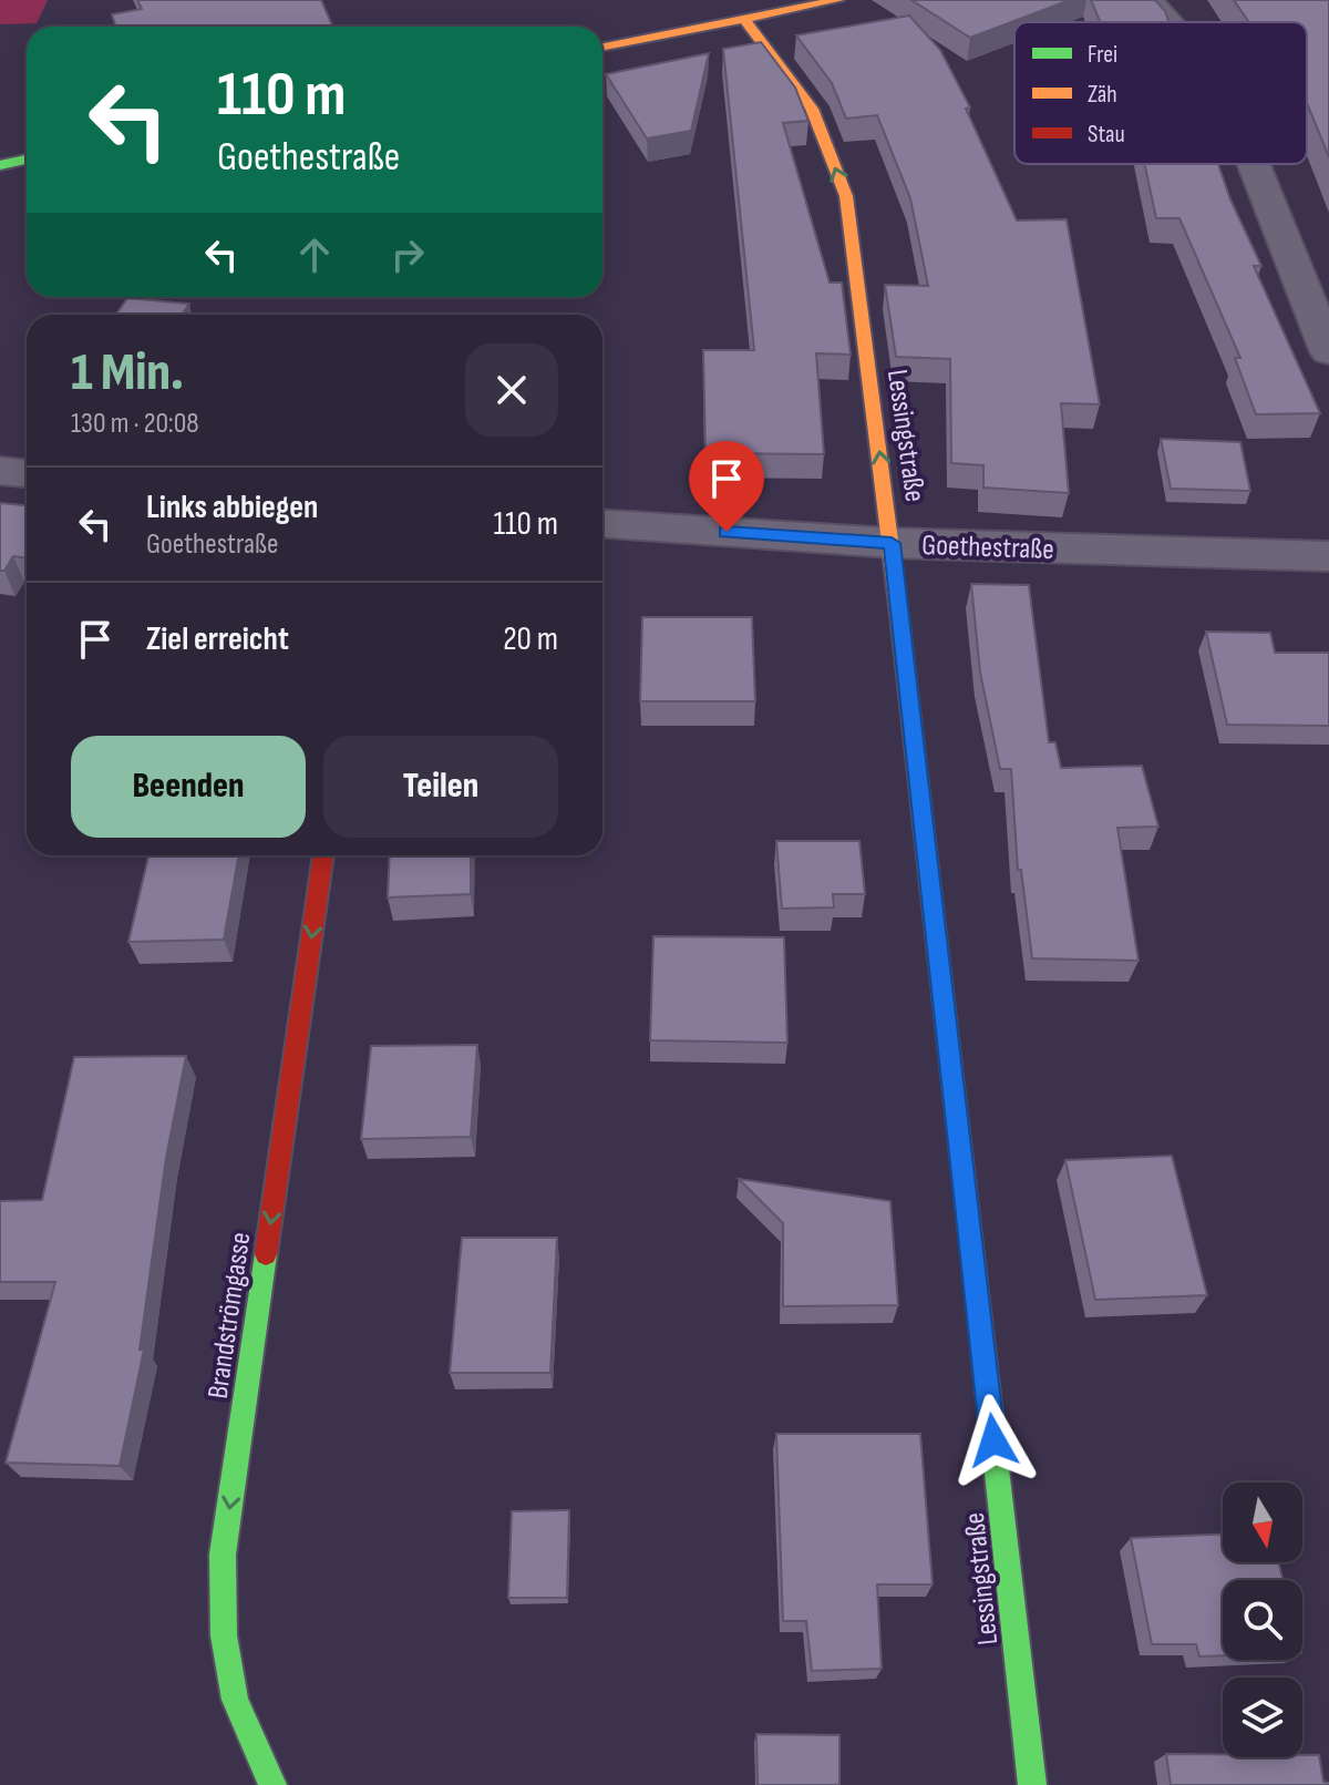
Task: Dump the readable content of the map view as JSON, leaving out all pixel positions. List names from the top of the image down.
{
  "streets": {
    "street": ["Lessingstraße", "Goethestraße", "Brandströmgasse"]
  },
  "crossings": [
    ["Lessingstraße", "Goethestraße"]
  ],
  "one_way": ["Brandströmgasse"],
  "legend": ["Frei", "Zäh", "Stau"],
  "north": "bottom",
  "page": {
    "turn": ["110 m", "Goethestraße"],
    "heading": ["1 Min.", "130 m · 20:08"],
    "list": [
      {
        "name": "Links abbiegen",
        "note": "Goethestraße",
        "value": "110 m"
      },
      {
        "name": "Ziel erreicht",
        "value": "20 m"
      }
    ],
    "buttons": ["Beenden", "Teilen"]
  }
}
